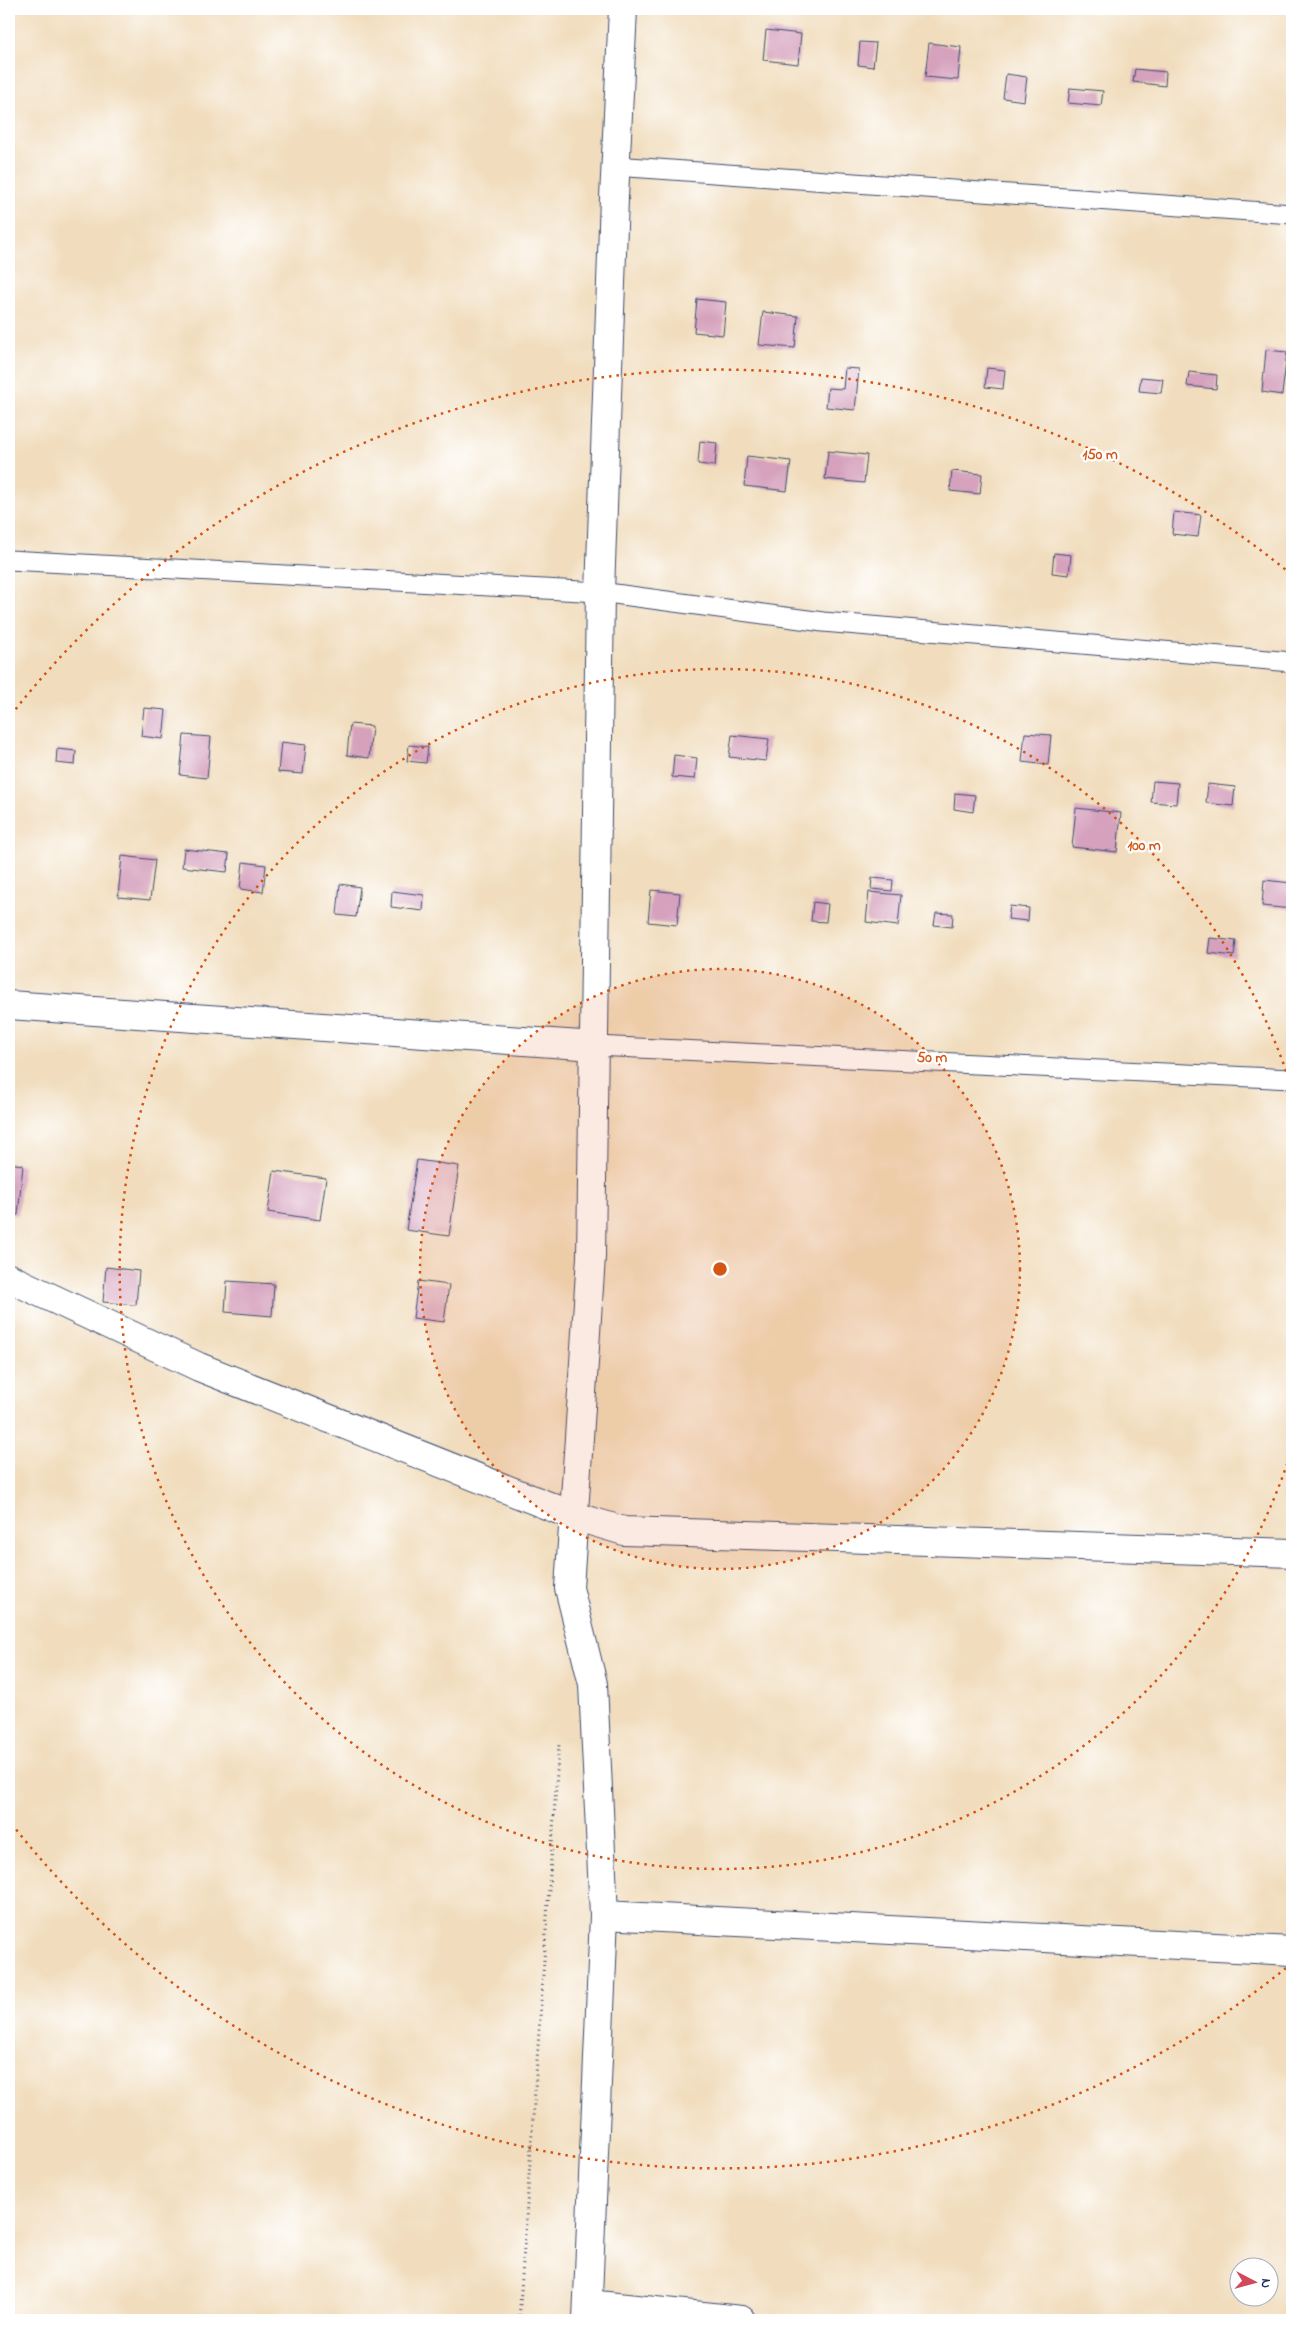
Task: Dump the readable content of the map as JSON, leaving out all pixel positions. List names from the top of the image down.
{
  "north": "right",
  "rings": ["150 m", "100 m", "50 m"]
}
